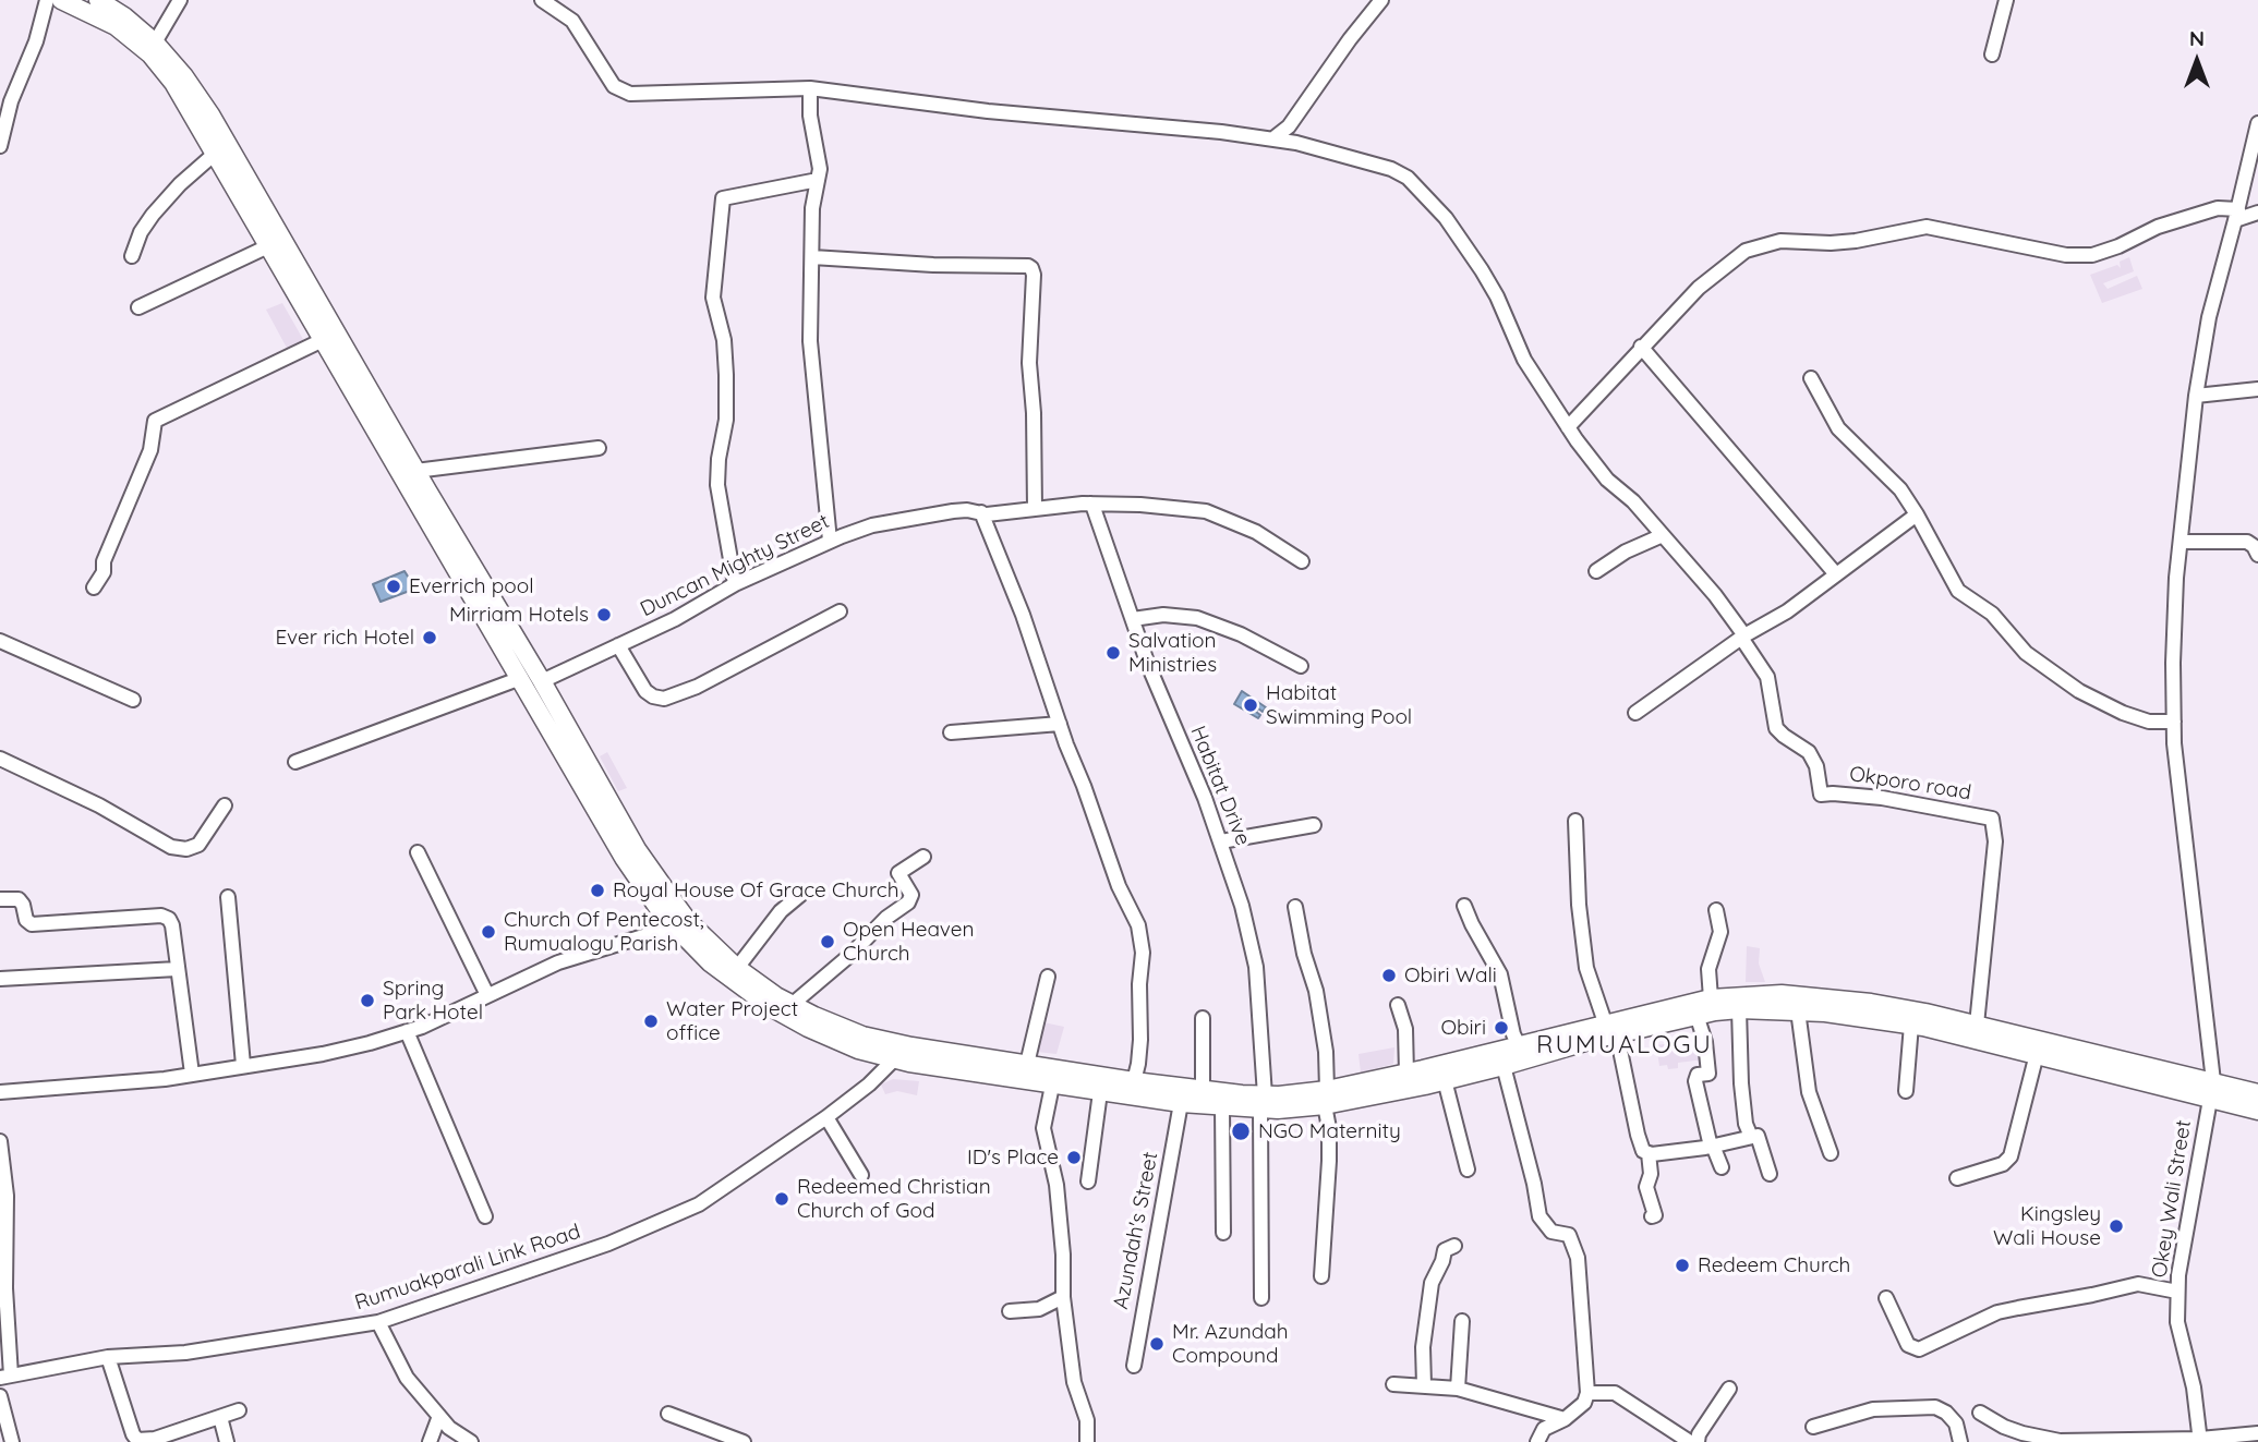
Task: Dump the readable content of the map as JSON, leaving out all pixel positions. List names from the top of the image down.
{
  "streets": {
    "street": [
      "Duncan Mighty Street",
      "Okporo road",
      "Habitat Drive",
      "Okey Wali Street",
      "Azundah's Street",
      "Rumuakparali Link Road"
    ]
  },
  "crossings": [
    ["Duncan Mighty Street", "Habitat Drive"]
  ],
  "districts": ["RUMUALOGU"],
  "places": [
    "Everrich pool",
    "Mirriam Hotels",
    "Ever rich Hotel",
    "Salvation Ministries",
    "Habitat Swimming Pool",
    "Royal House Of Grace Church",
    "Church Of Pentecost, Rumualogu Parish",
    "Open Heaven Church",
    "Obiri Wali",
    "Spring Park Hotel",
    "Water Project office",
    "Obiri",
    "NGO Maternity",
    "ID's Place",
    "Redeemed Christian Church of God",
    "Kingsley Wali House",
    "Redeem Church",
    "Mr. Azundah Compound"
  ],
  "north": "top"
}
